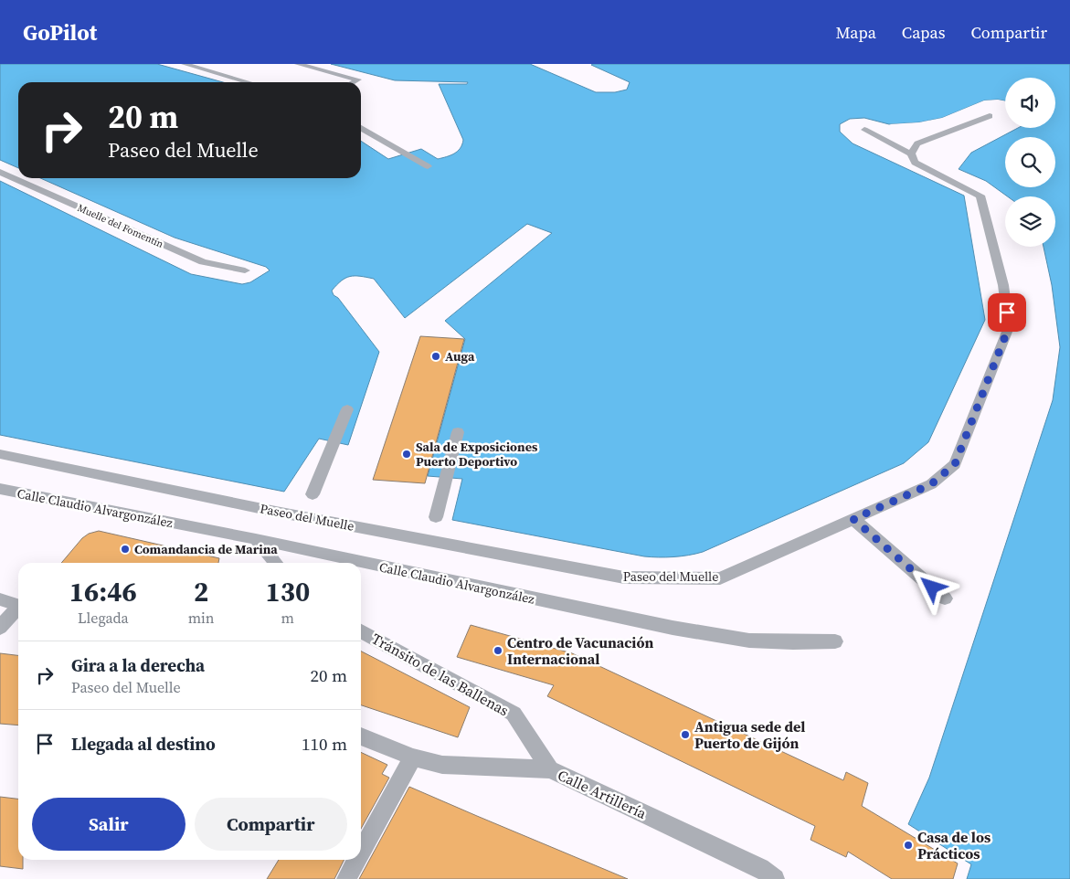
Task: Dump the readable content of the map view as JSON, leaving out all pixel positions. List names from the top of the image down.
{
  "streets": {
    "street": [
      "Muelle del Fomentín",
      "Calle Claudio Alvargonzález",
      "Paseo del Muelle",
      "Tránsito de las Ballenas",
      "Calle Artillería"
    ]
  },
  "crossings": [
    ["Tránsito de las Ballenas", "Calle Artillería"]
  ],
  "places": [
    "Auga",
    "Sala de Exposiciones Puerto Deportivo",
    "Comandancia de Marina",
    "Centro de Vacunación Internacional",
    "Antigua sede del Puerto de Gijón",
    "Casa de los Prácticos"
  ],
  "page": {
    "header": "GoPilot",
    "nav": ["Mapa", "Capas", "Compartir"],
    "turn": ["20 m", "Paseo del Muelle"],
    "eta": [
      "16:46",
      "Llegada",
      "2",
      "min",
      "130",
      "m"
    ],
    "list": [
      {
        "name": "Gira a la derecha",
        "note": "Paseo del Muelle",
        "value": "20 m"
      },
      {
        "name": "Llegada al destino",
        "value": "110 m"
      }
    ],
    "buttons": ["Salir", "Compartir"]
  }
}
